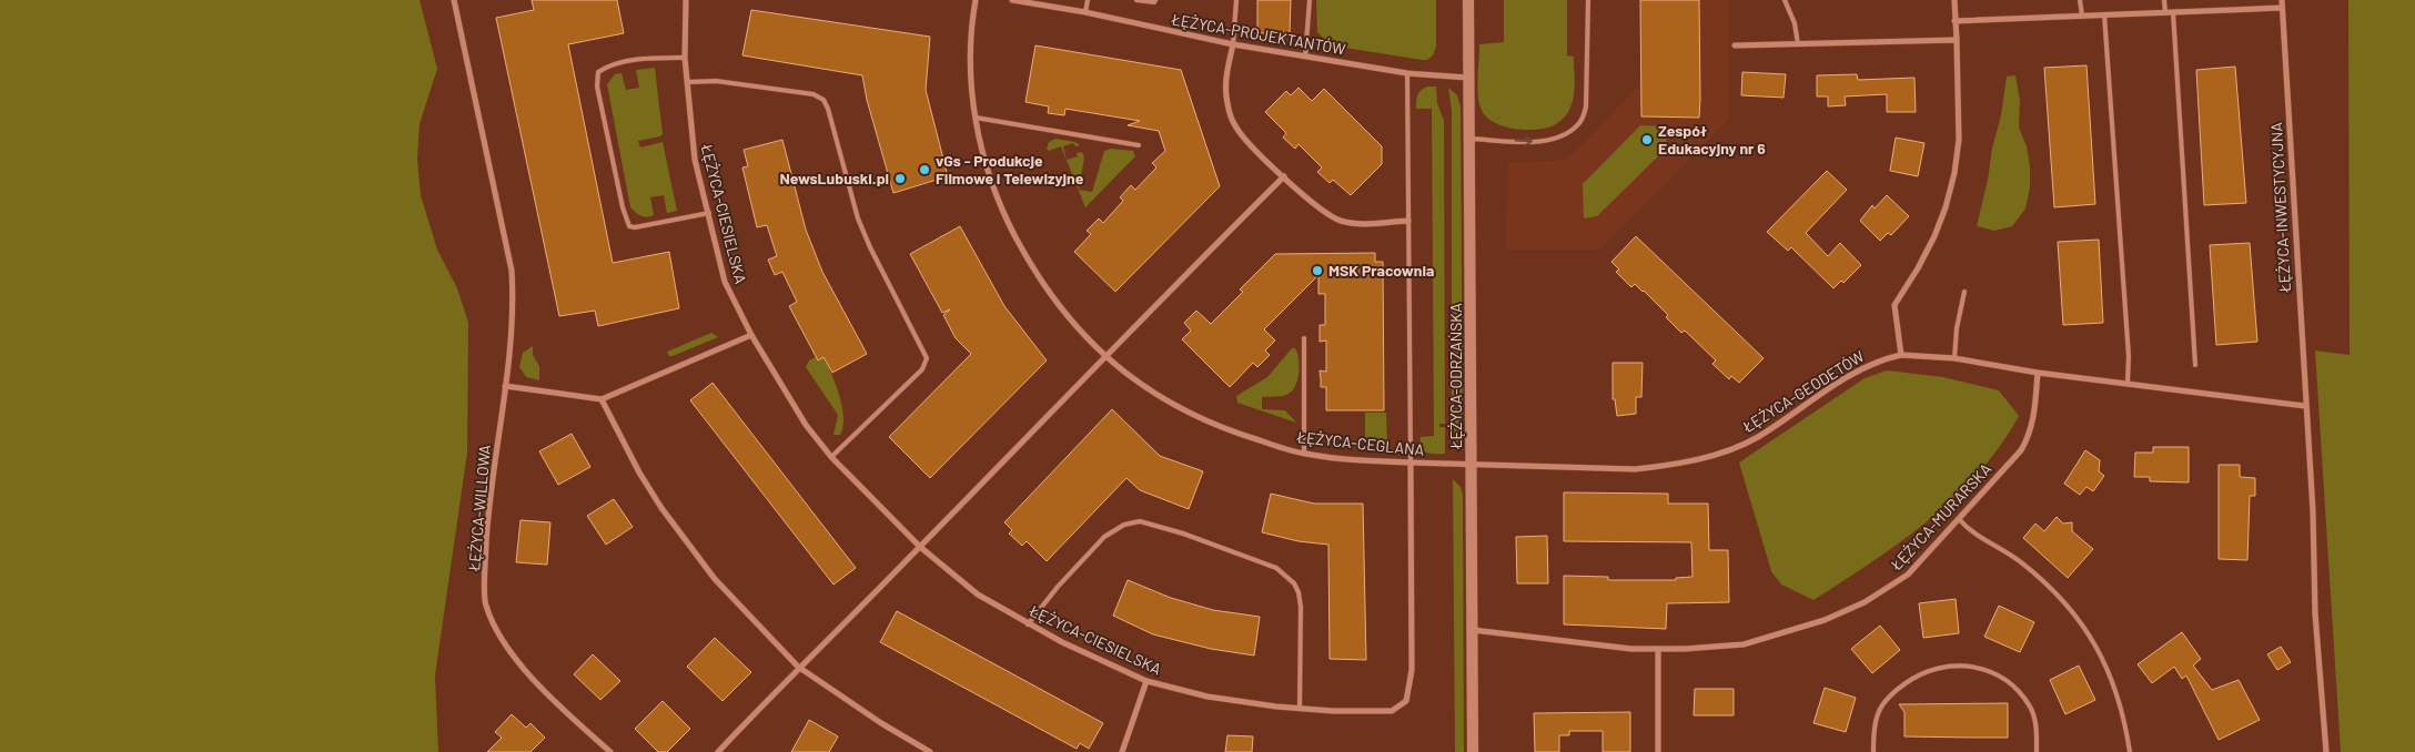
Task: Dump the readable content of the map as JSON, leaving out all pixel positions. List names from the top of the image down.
{
  "streets": {
    "main road": ["ŁĘŻYCA-ODRZAŃSKA"],
    "street": [
      "ŁĘŻYCA-PROJEKTANTÓW",
      "ŁĘŻYCA-INWESTYCYJNA",
      "ŁĘŻYCA-CIESIELSKA",
      "ŁĘŻYCA-GEODETÓW",
      "ŁĘŻYCA-CEGLANA",
      "ŁĘŻYCA-WILLOWA",
      "ŁĘŻYCA-MURARSKA"
    ]
  },
  "crossings": [
    ["ŁĘŻYCA-PROJEKTANTÓW", "ŁĘŻYCA-ODRZAŃSKA"],
    ["ŁĘŻYCA-CIESIELSKA", "ŁĘŻYCA-CEGLANA"],
    ["ŁĘŻYCA-ODRZAŃSKA", "ŁĘŻYCA-GEODETÓW"],
    ["ŁĘŻYCA-ODRZAŃSKA", "ŁĘŻYCA-CEGLANA"],
    ["ŁĘŻYCA-ODRZAŃSKA", "ŁĘŻYCA-MURARSKA"],
    ["ŁĘŻYCA-GEODETÓW", "ŁĘŻYCA-CEGLANA"]
  ],
  "places": [
    "Zespół Edukacyjny nr 6",
    "vGs - Produkcje Filmowe i Telewizyjne",
    "NewsLubuski.pl",
    "MSK Pracownia"
  ]
}
